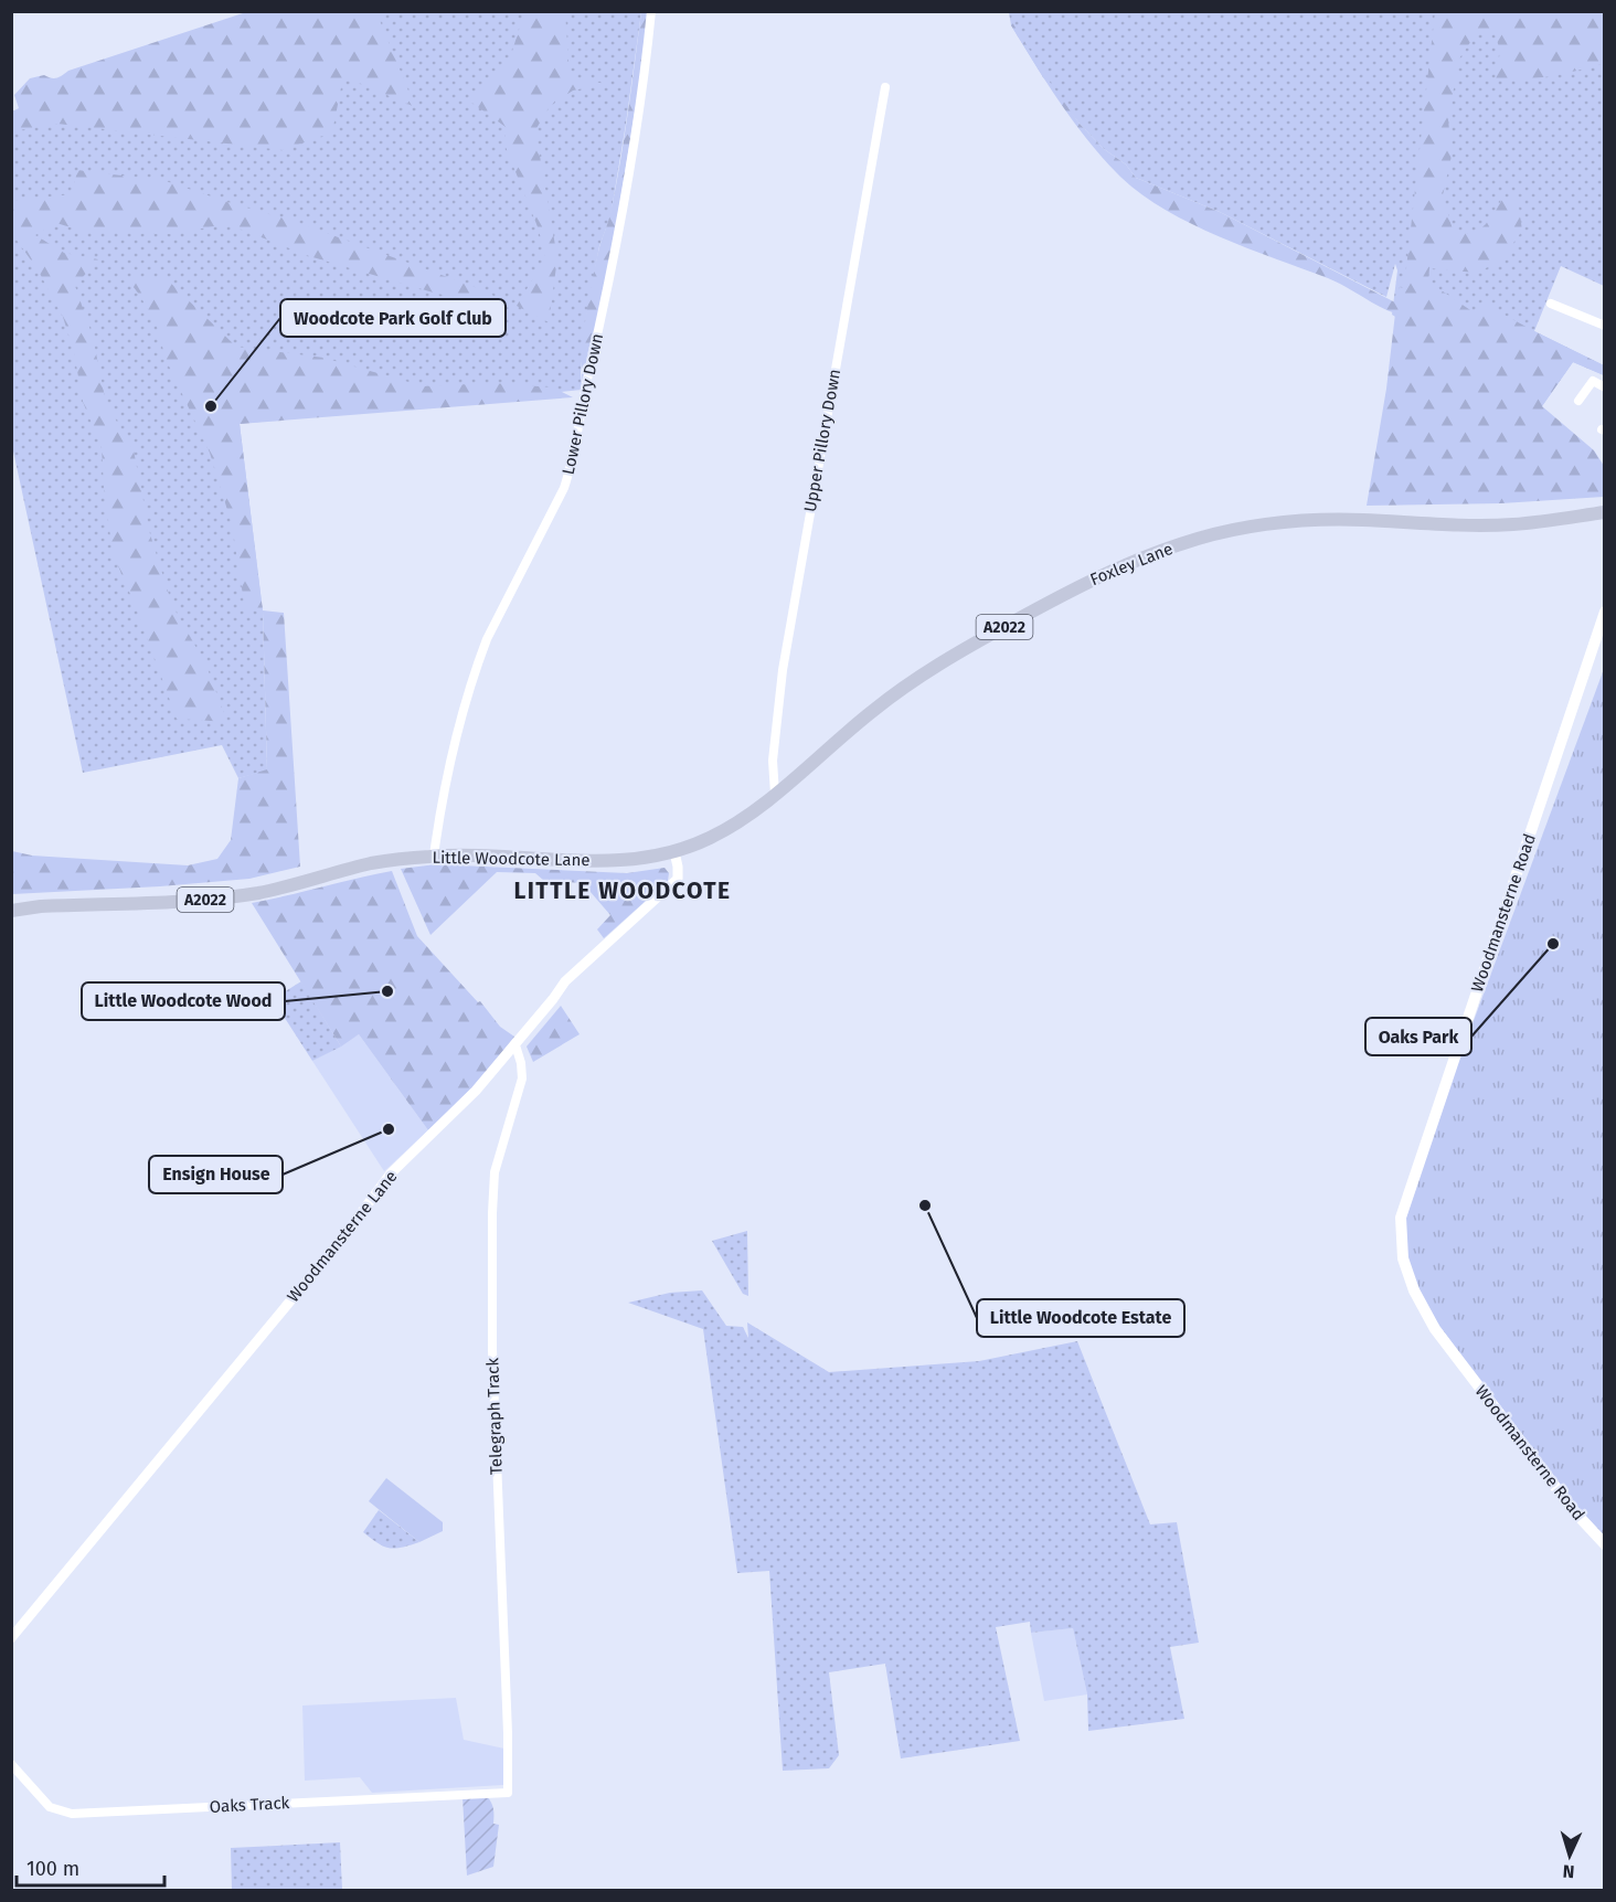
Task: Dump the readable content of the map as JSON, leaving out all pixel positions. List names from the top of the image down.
{
  "streets": {
    "main road": [
      "Foxley Lane",
      "A2022",
      "Little Woodcote Lane",
      "Woodmansterne Road"
    ],
    "street": [
      "Lower Pillory Down",
      "Upper Pillory Down",
      "Woodmansterne Lane",
      "Telegraph Track",
      "Oaks Track"
    ]
  },
  "crossings": [
    ["Lower Pillory Down", "Little Woodcote Lane"],
    ["Upper Pillory Down", "Foxley Lane"],
    ["Foxley Lane", "Little Woodcote Lane"],
    ["Little Woodcote Lane", "Woodmansterne Lane"],
    ["Woodmansterne Lane", "Telegraph Track"],
    ["Telegraph Track", "Oaks Track"]
  ],
  "districts": ["LITTLE WOODCOTE"],
  "places": [
    "Woodcote Park Golf Club",
    "Oaks Park",
    "Little Woodcote Wood",
    "Ensign House",
    "Little Woodcote Estate"
  ],
  "scale_bar": "100 m",
  "north": "bottom"
}
